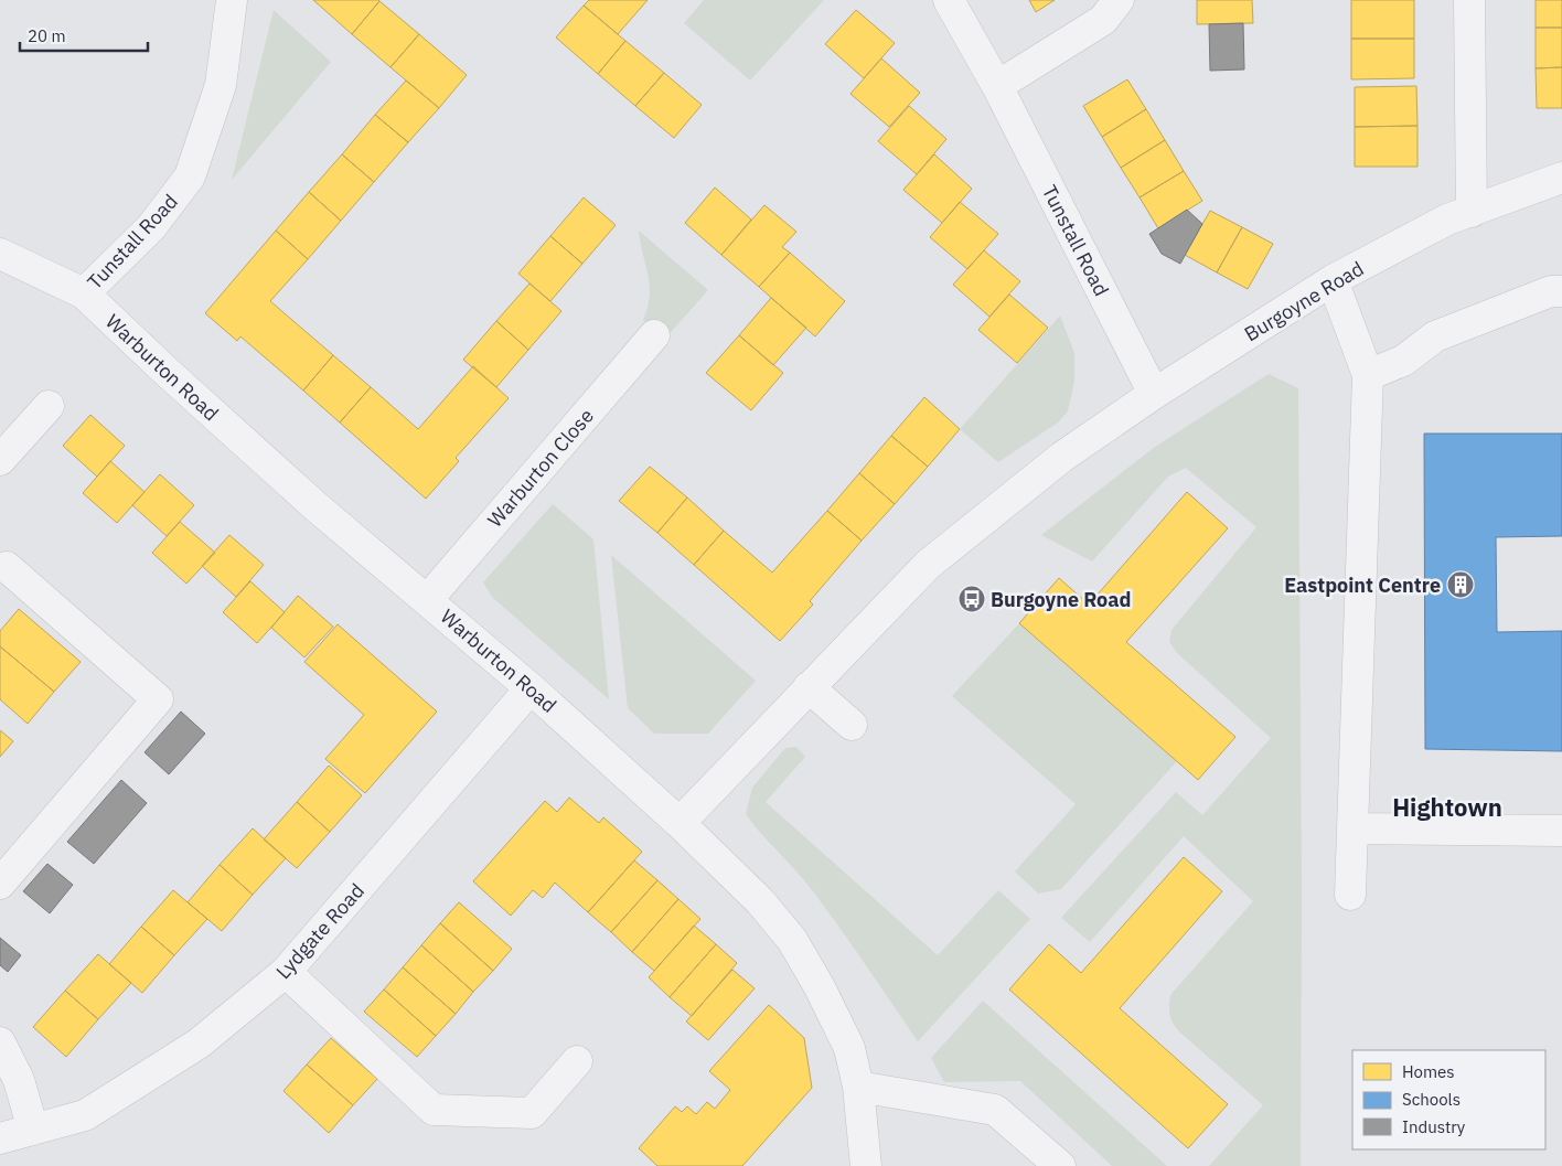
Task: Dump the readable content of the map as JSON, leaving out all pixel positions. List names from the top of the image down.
{
  "streets": {
    "street": [
      "Tunstall Road",
      "Burgoyne Road",
      "Warburton Road",
      "Warburton Close",
      "Lydgate Road"
    ]
  },
  "crossings": [
    ["Tunstall Road", "Burgoyne Road"],
    ["Tunstall Road", "Warburton Road"],
    ["Burgoyne Road", "Warburton Road"],
    ["Warburton Road", "Warburton Close"],
    ["Warburton Road", "Lydgate Road"]
  ],
  "districts": ["Hightown"],
  "places": {
    "building": ["Eastpoint Centre"],
    "bus stop": ["Burgoyne Road"]
  },
  "legend": ["Homes", "Schools", "Industry"],
  "scale_bar": "20 m"
}
